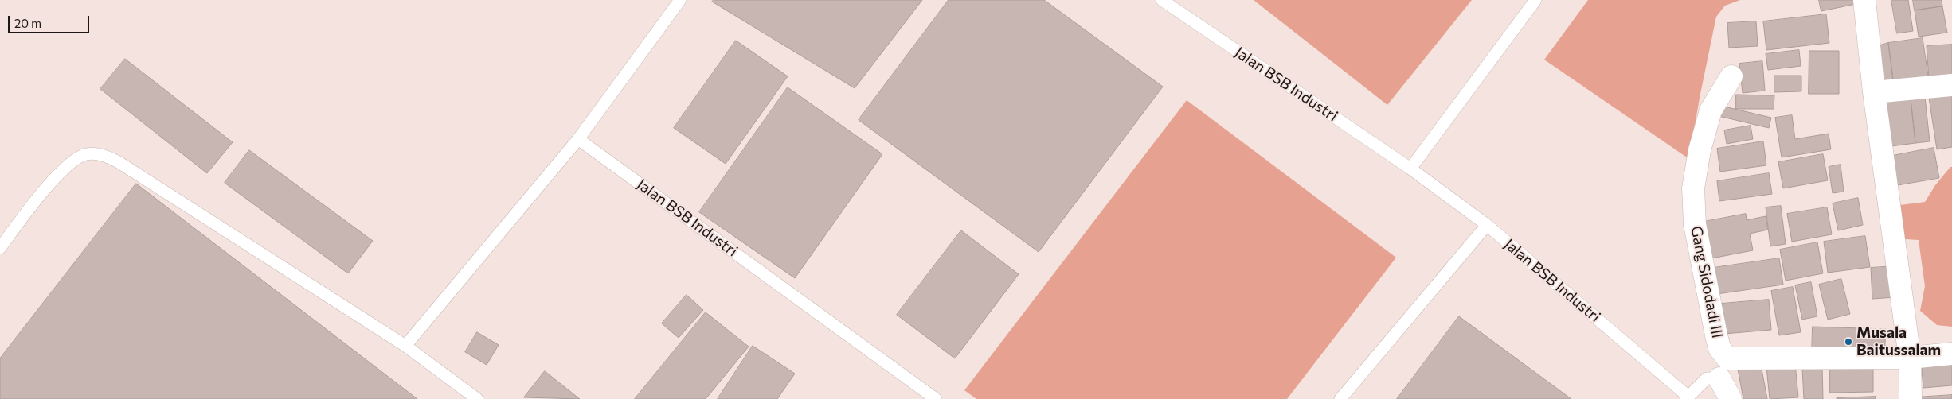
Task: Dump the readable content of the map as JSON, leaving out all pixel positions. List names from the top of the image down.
{
  "streets": {
    "street": ["Gang Sidodadi III"],
    "lane": ["Jalan BSB Industri"]
  },
  "places": ["Musala Baitussalam"],
  "scale_bar": "20 m"
}
